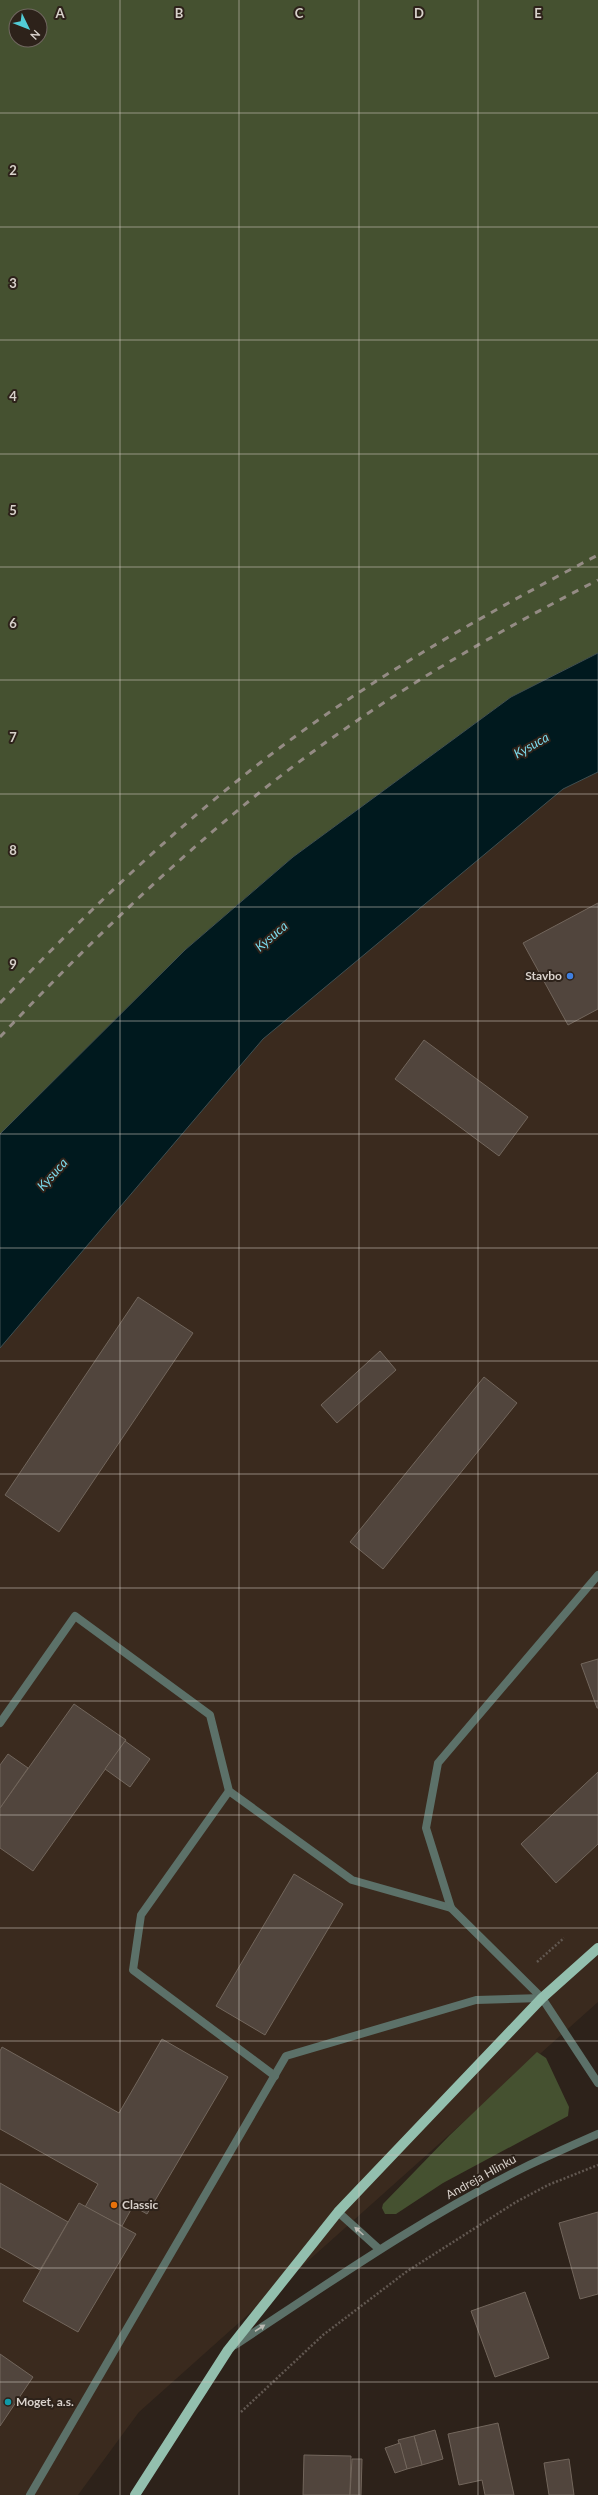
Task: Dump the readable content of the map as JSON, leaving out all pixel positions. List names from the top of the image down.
{
  "streets": {
    "street": ["Andreja Hlinku"]
  },
  "one_way": ["Andreja Hlinku"],
  "water": ["Kysuca"],
  "places": ["Stavbo", "Classic", "Moget, a.s."],
  "north": "bottom right",
  "grid": {
    "columns": [
      "A",
      "B",
      "C",
      "D",
      "E"
    ],
    "rows": [
      "2",
      "3",
      "4",
      "5",
      "6",
      "7",
      "8",
      "9"
    ]
  }
}
